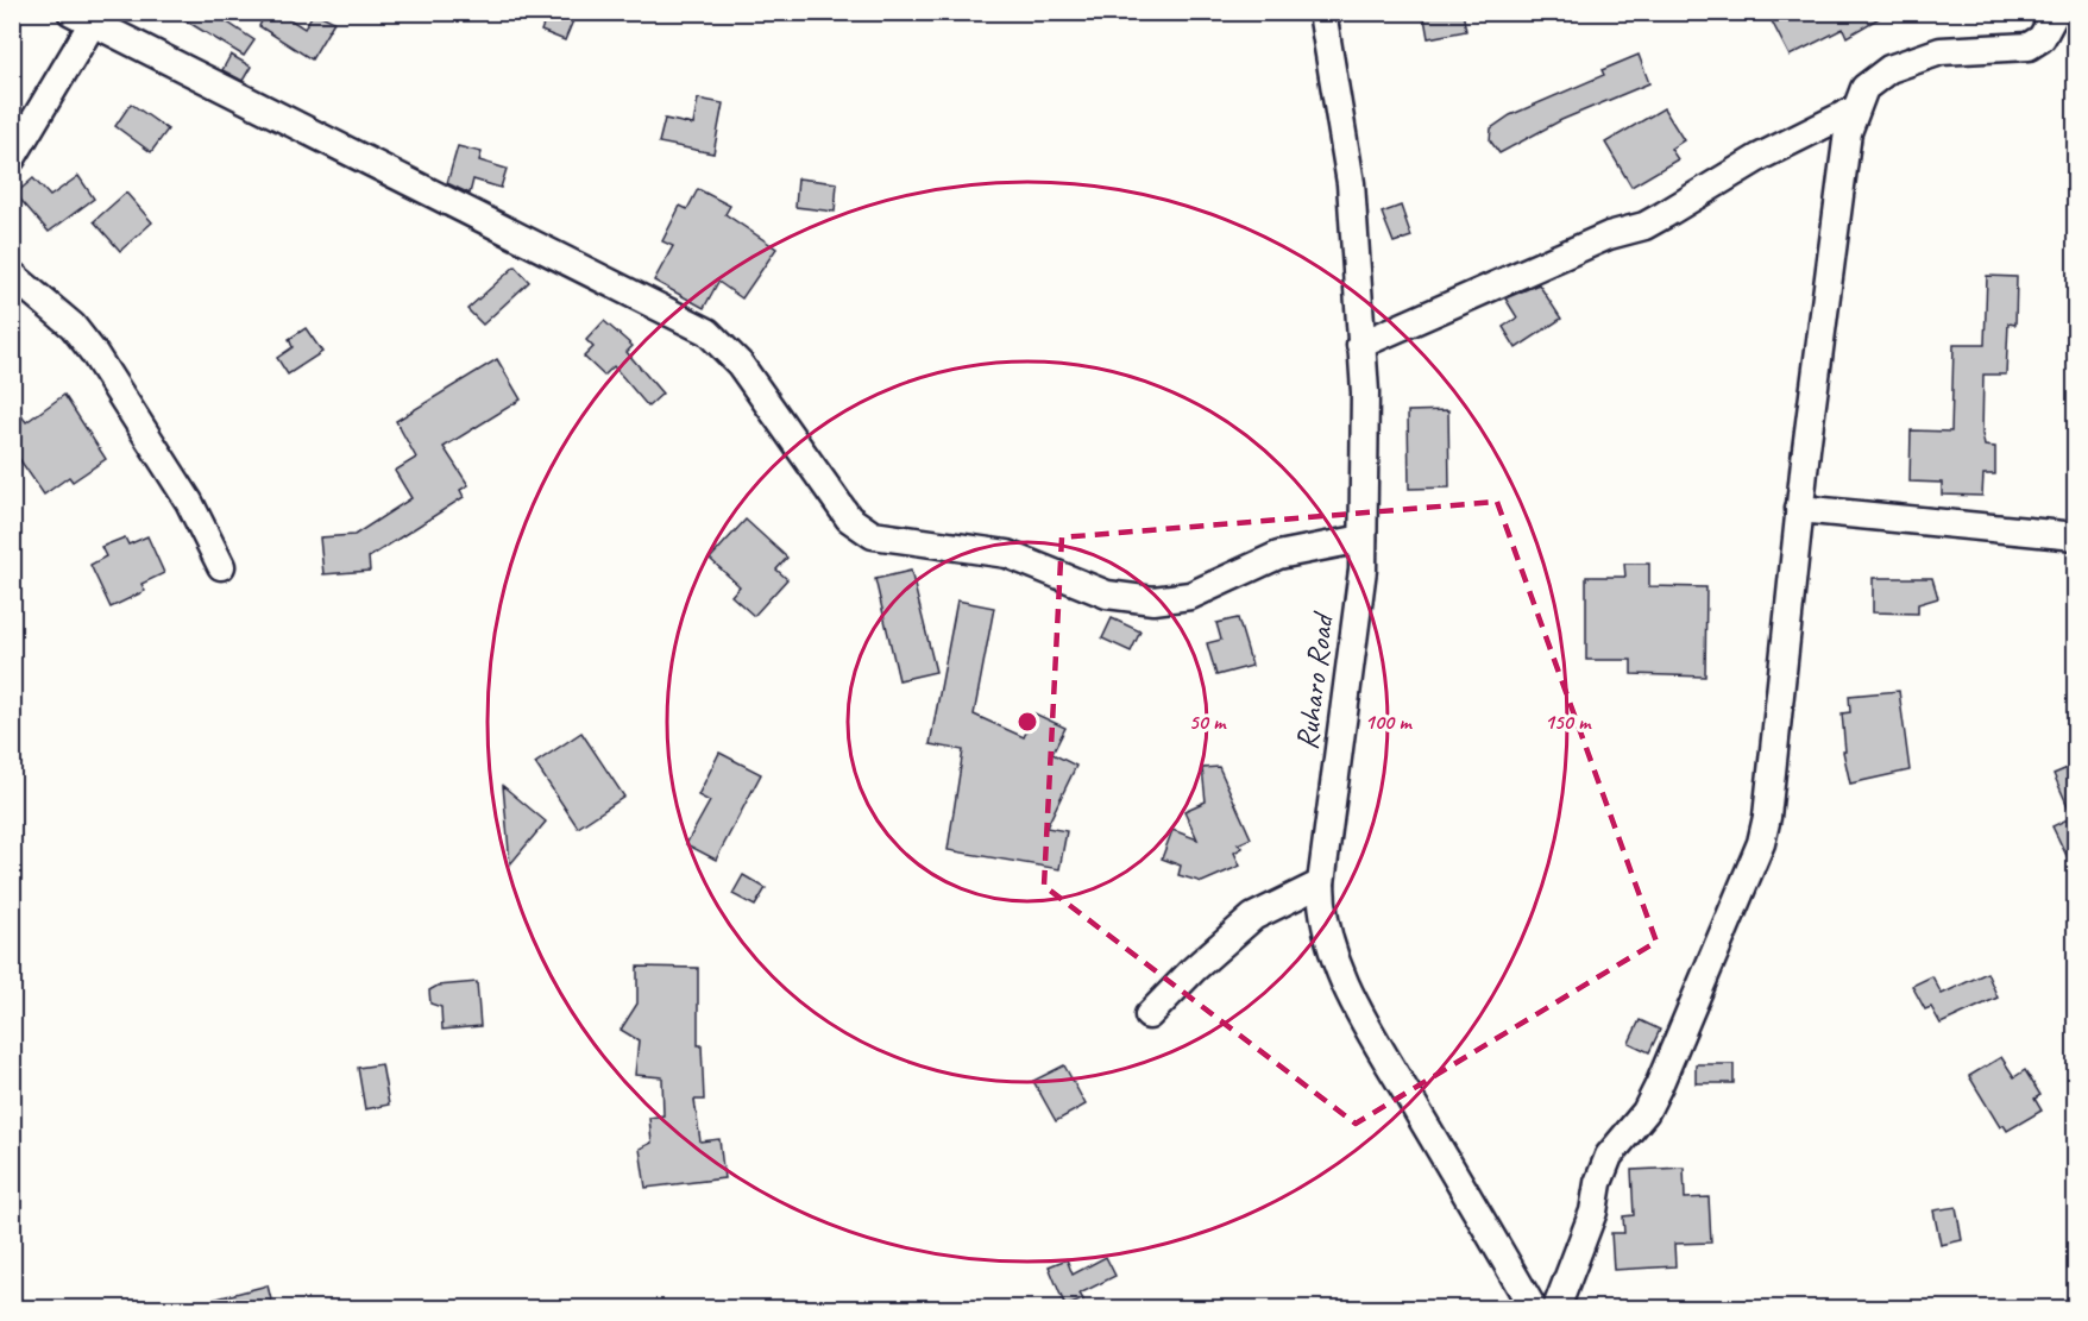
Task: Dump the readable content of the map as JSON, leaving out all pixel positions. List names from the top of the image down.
{
  "streets": {
    "street": ["Ruharo Road"]
  },
  "rings": ["50 m", "100 m", "150 m"]
}
